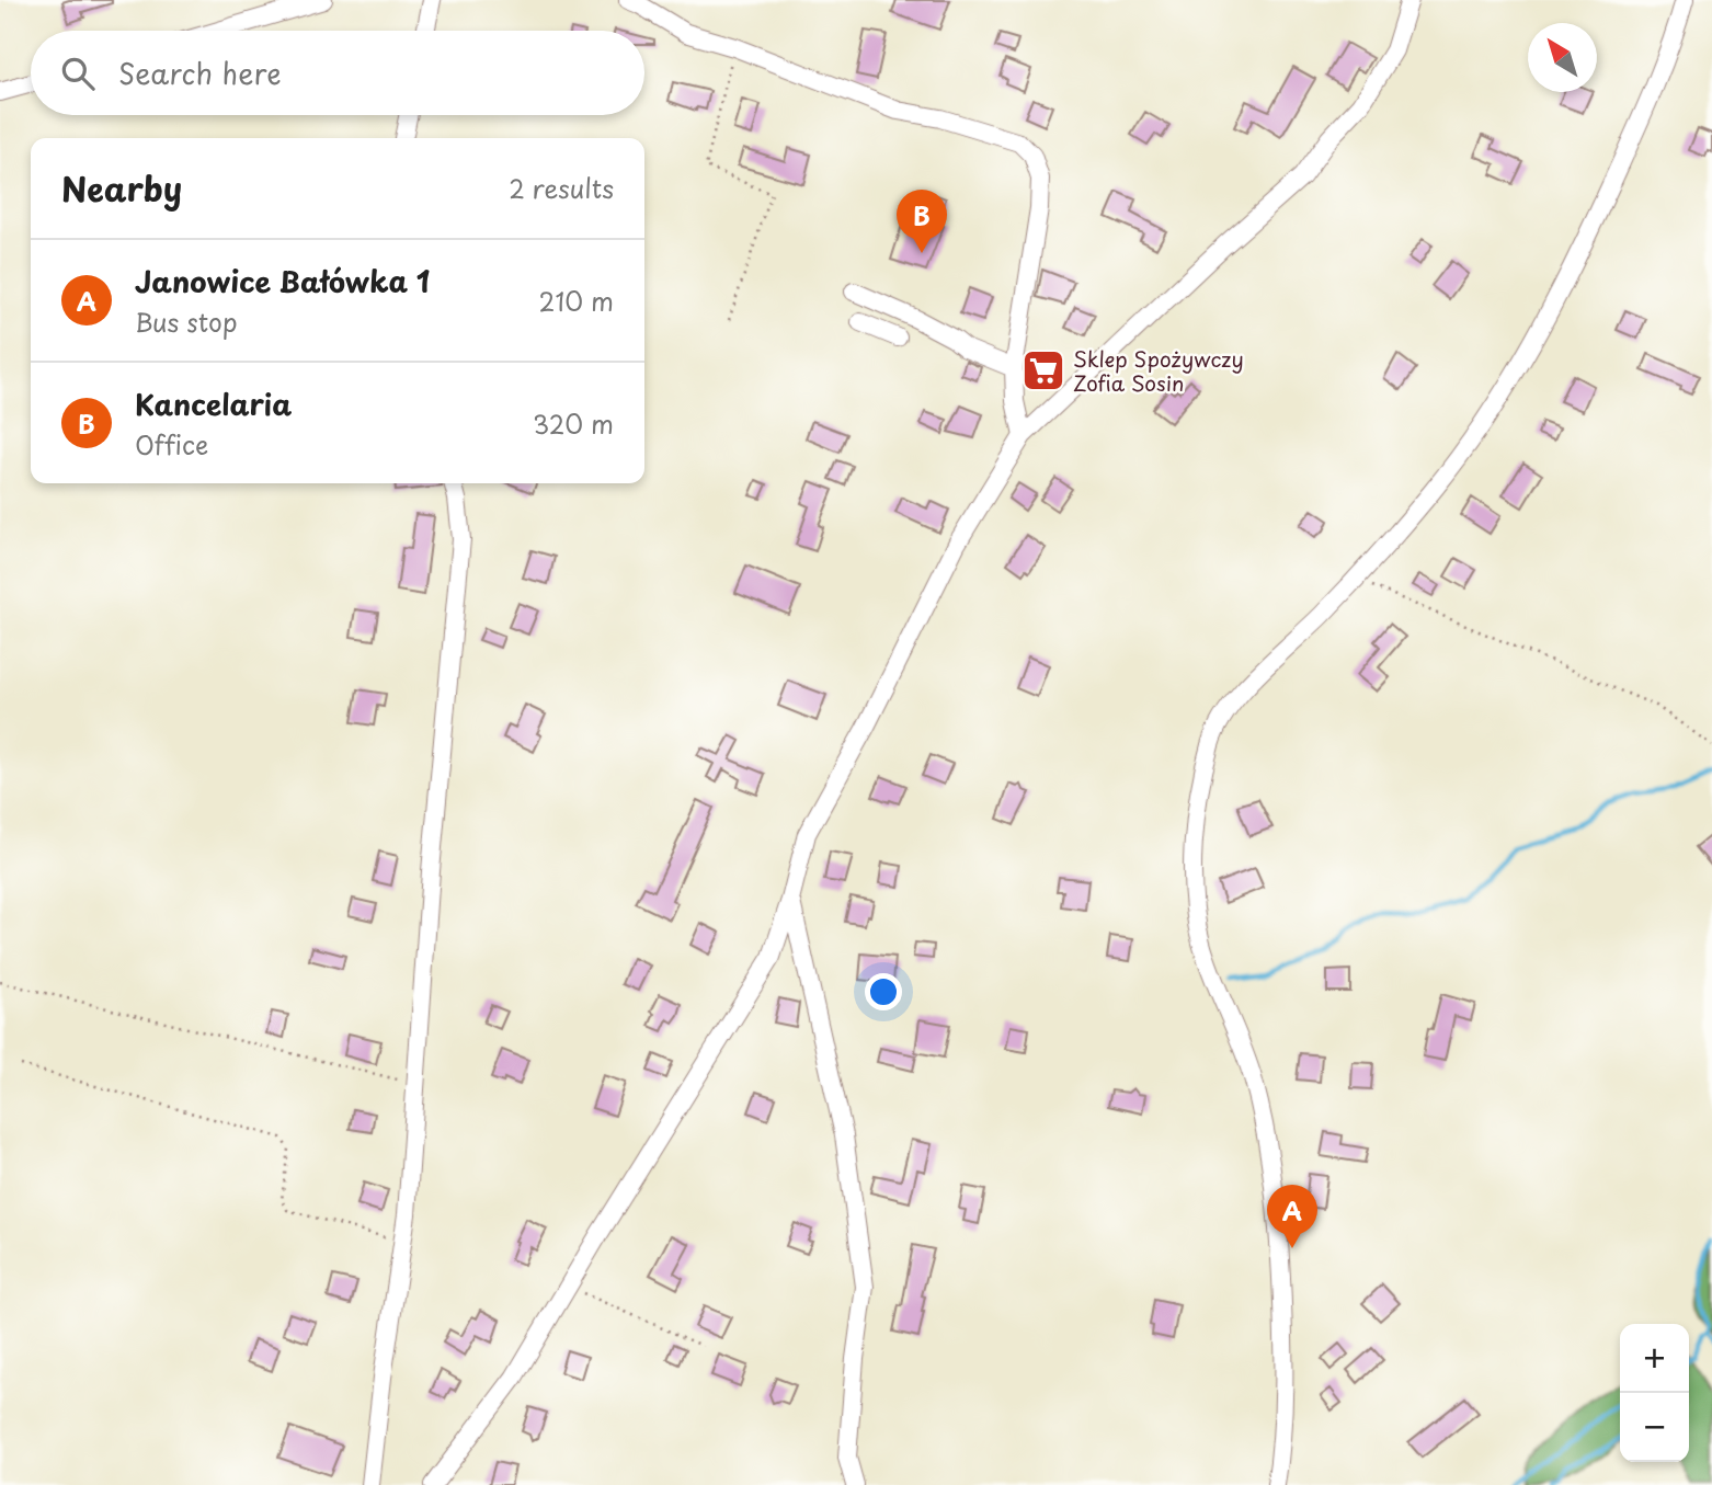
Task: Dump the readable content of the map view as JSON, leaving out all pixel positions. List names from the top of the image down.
{
  "places": {
    "supermarket": ["Sklep Spożywczy Zofia Sosin"]
  },
  "north": "top left",
  "page": {
    "search": "Search here",
    "heading": ["Nearby", "2 results"],
    "pins": ["B", "A"],
    "list": [
      {
        "mark": "A",
        "name": "Janowice Bałówka 1",
        "note": "Bus stop",
        "value": "210 m"
      },
      {
        "mark": "B",
        "name": "Kancelaria",
        "note": "Office",
        "value": "320 m"
      }
    ],
    "map_buttons": ["+", "−"]
  }
}
